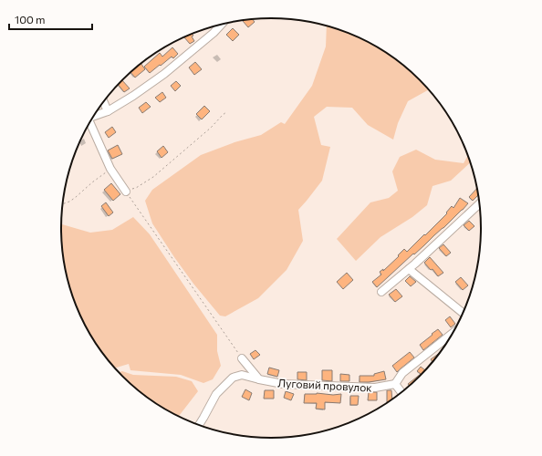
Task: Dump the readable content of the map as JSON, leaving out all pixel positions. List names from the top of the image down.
{
  "streets": {
    "street": ["Луговий провулок"]
  },
  "scale_bar": "100 m"
}
